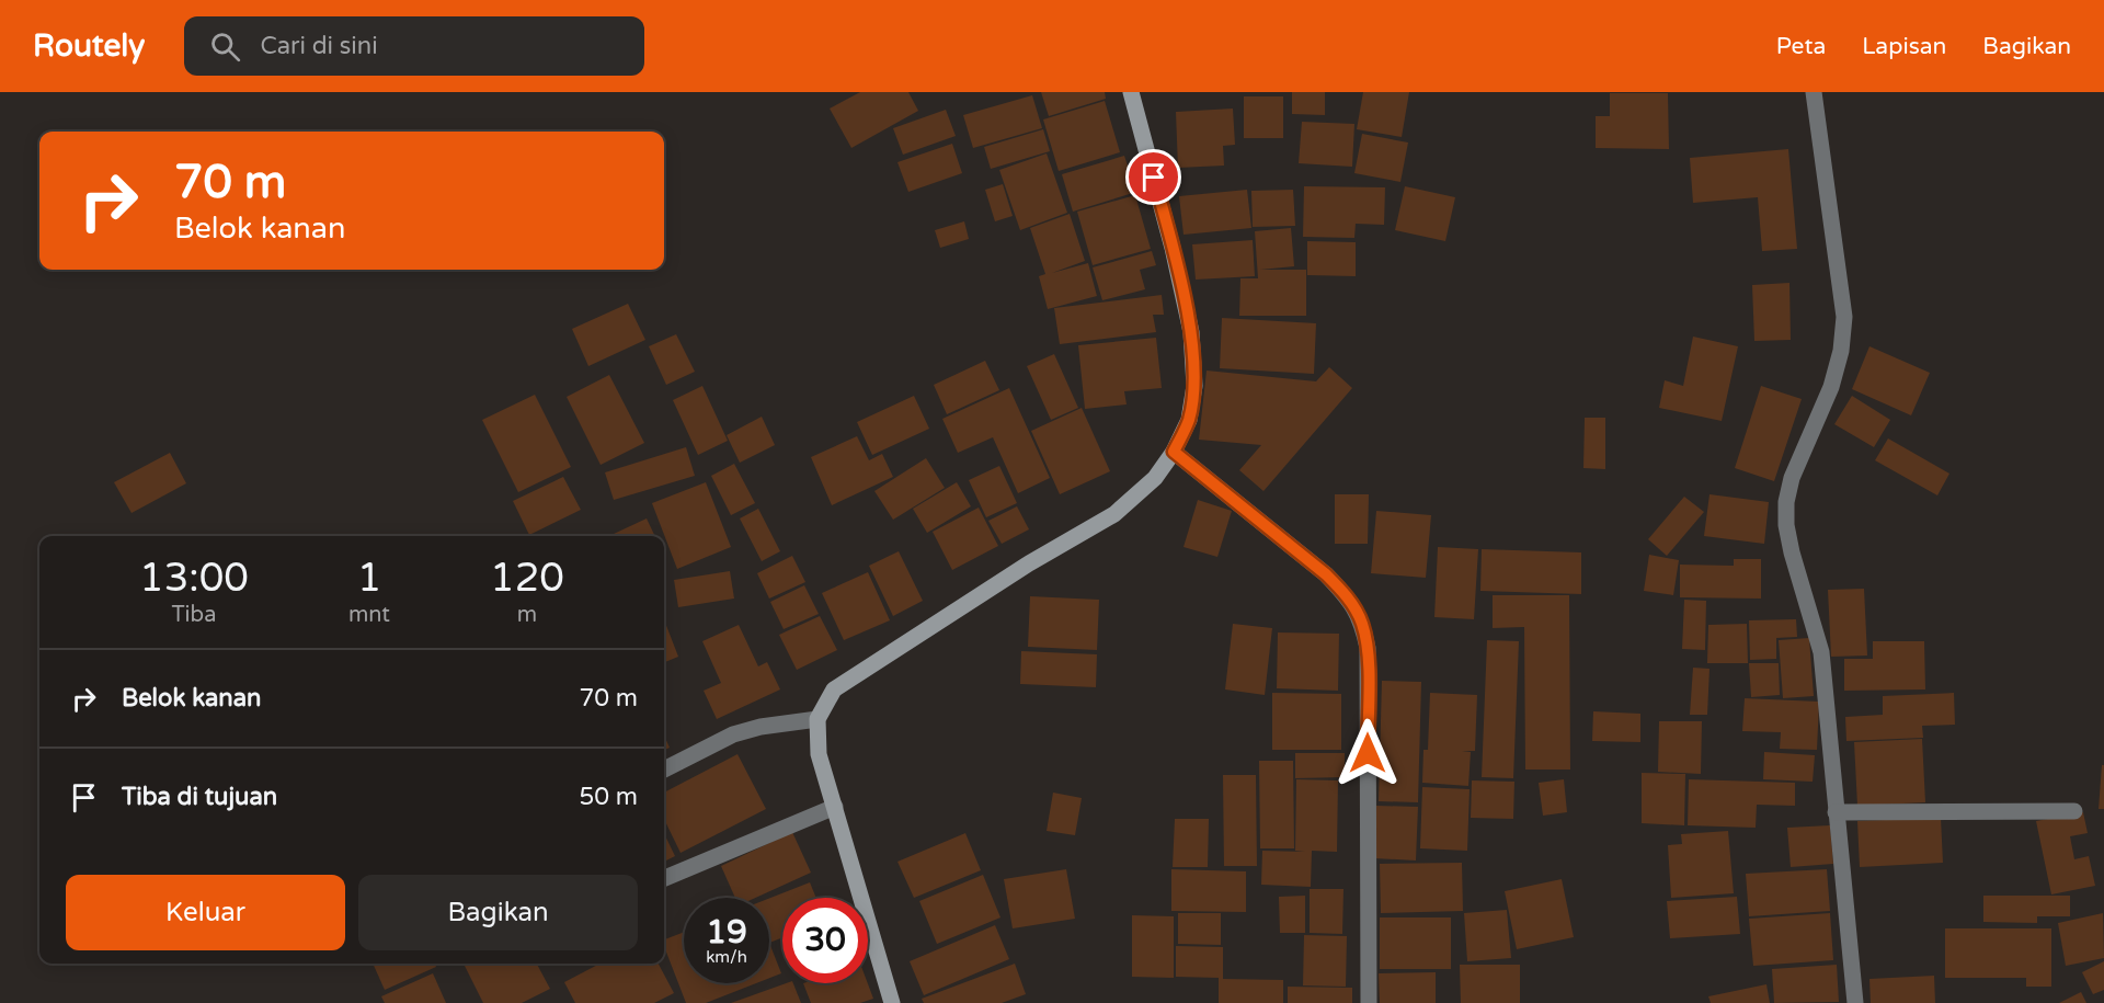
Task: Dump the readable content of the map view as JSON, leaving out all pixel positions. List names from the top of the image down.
{
  "page": {
    "header": "Routely",
    "search": "Cari di sini",
    "nav": ["Peta", "Lapisan", "Bagikan"],
    "turn": ["70 m", "Belok kanan"],
    "eta": [
      "13:00",
      "Tiba",
      "1",
      "mnt",
      "120",
      "m"
    ],
    "list": [
      {
        "name": "Belok kanan",
        "value": "70 m"
      },
      {
        "name": "Tiba di tujuan",
        "value": "50 m"
      }
    ],
    "buttons": ["Keluar", "Bagikan"],
    "speed": "19 km/h",
    "limit": "30"
  }
}
